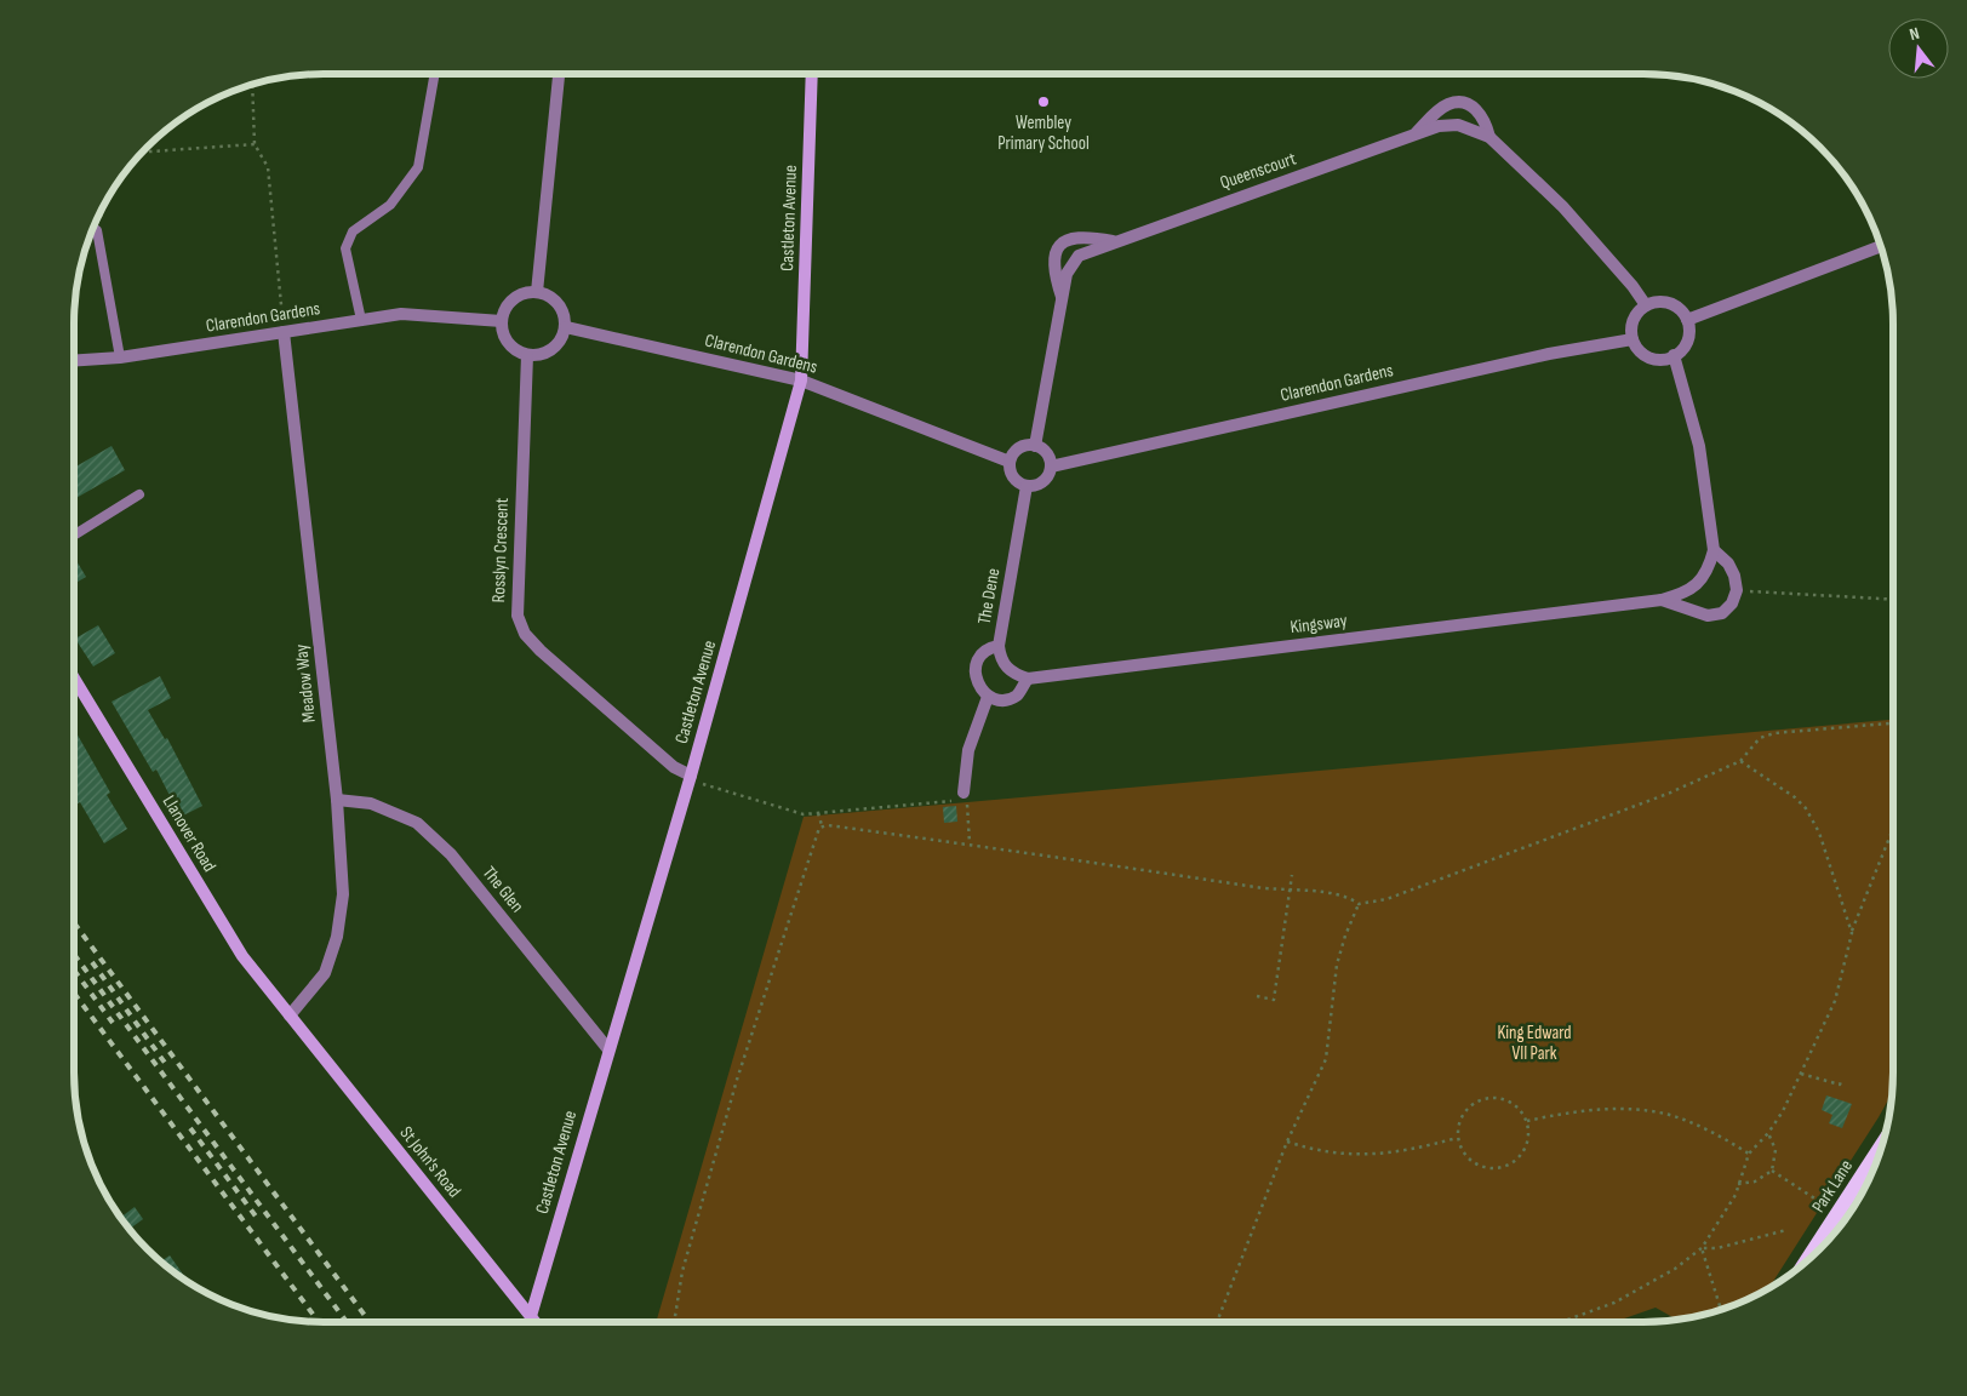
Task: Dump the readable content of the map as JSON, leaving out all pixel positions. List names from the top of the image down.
{
  "streets": {
    "main road": ["Park Lane"],
    "street": [
      "Queenscourt",
      "Castleton Avenue",
      "Clarendon Gardens",
      "Rosslyn Crescent",
      "The Dene",
      "Kingsway",
      "Meadow Way",
      "Llanover Road",
      "The Glen",
      "St John's Road"
    ]
  },
  "crossings": [
    ["Queenscourt", "Clarendon Gardens"],
    ["Queenscourt", "The Dene"],
    ["Queenscourt", "Kingsway"],
    ["Castleton Avenue", "Clarendon Gardens"],
    ["Castleton Avenue", "Rosslyn Crescent"],
    ["Castleton Avenue", "The Glen"],
    ["Castleton Avenue", "St John's Road"],
    ["Clarendon Gardens", "Rosslyn Crescent"],
    ["Clarendon Gardens", "The Dene"],
    ["Clarendon Gardens", "Kingsway"],
    ["Clarendon Gardens", "Meadow Way"],
    ["Meadow Way", "Llanover Road"],
    ["Meadow Way", "The Glen"],
    ["Meadow Way", "St John's Road"],
    ["Llanover Road", "St John's Road"]
  ],
  "parks": ["King Edward VII Park"],
  "places": ["Wembley Primary School"],
  "north": "top"
}
